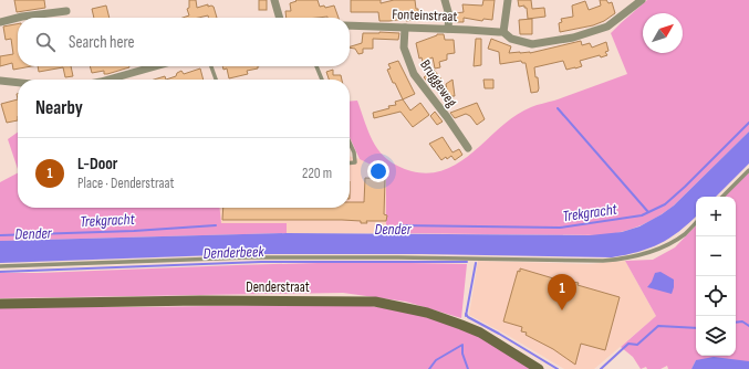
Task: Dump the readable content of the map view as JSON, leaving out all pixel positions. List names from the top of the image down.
{
  "streets": {
    "street": ["Fonteinstraat", "Bruggeweg", "Denderstraat"]
  },
  "crossings": [
    ["Fonteinstraat", "Bruggeweg"]
  ],
  "water": ["Trekgracht", "Dender", "Denderbeek"],
  "north": "top right",
  "page": {
    "search": "Search here",
    "heading": "Nearby",
    "list": [
      {
        "mark": "1",
        "name": "L-Door",
        "note": "Place · Denderstraat",
        "value": "220 m"
      }
    ],
    "map_buttons": ["+", "−"],
    "pins": "1"
  }
}
